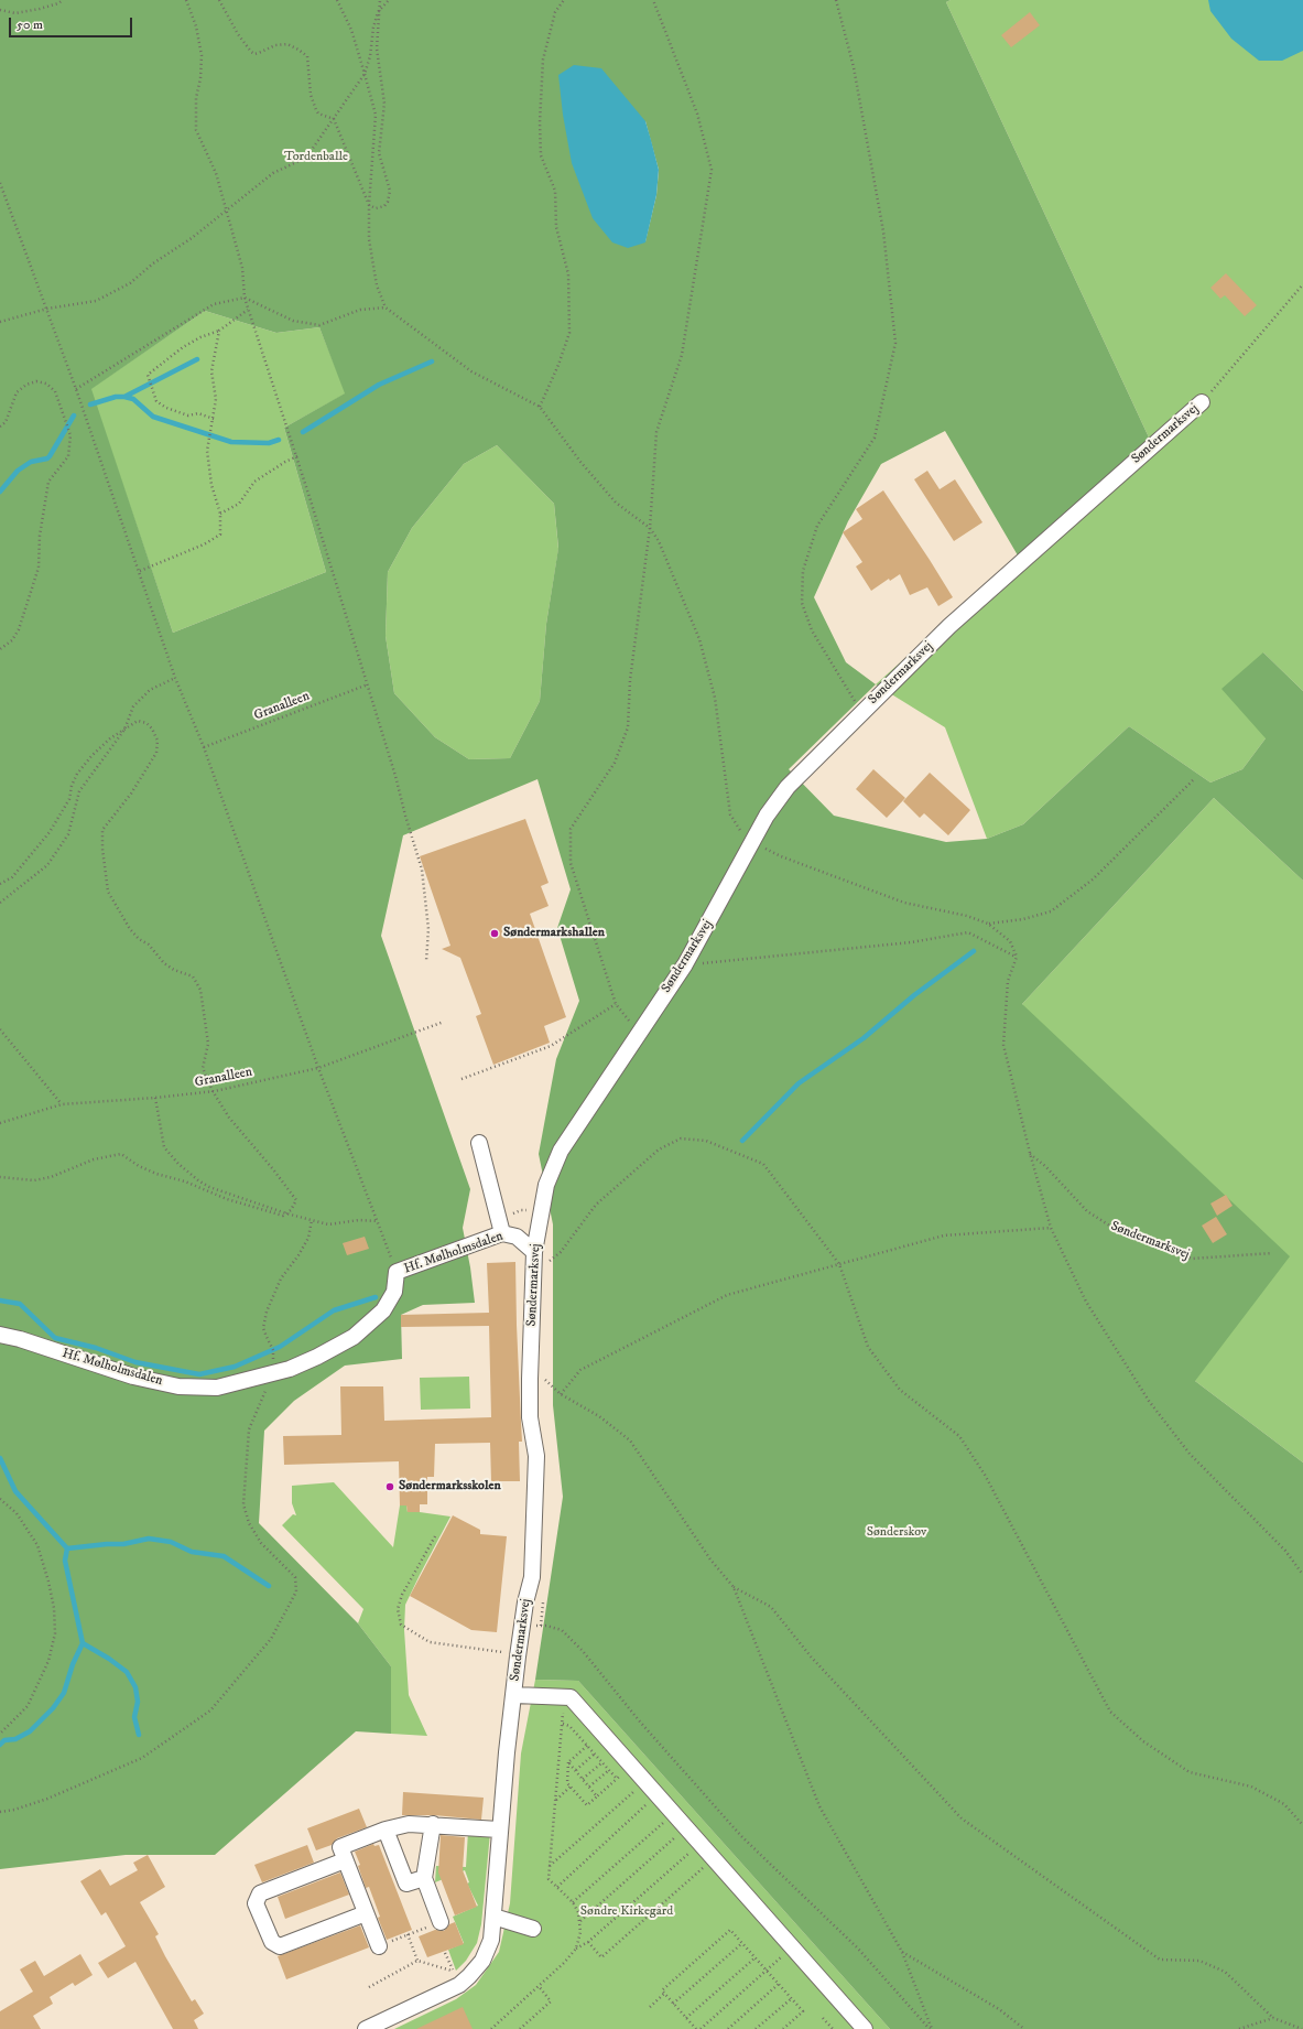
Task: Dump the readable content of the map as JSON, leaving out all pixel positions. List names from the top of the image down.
{
  "streets": {
    "street": ["Søndermarksvej", "Hf. Mølholmsdalen"],
    "path": ["Granalleen"]
  },
  "crossings": [
    ["Søndermarksvej", "Hf. Mølholmsdalen"]
  ],
  "parks": ["Tordenballe", "Sønderskov", "Søndre Kirkegård"],
  "places": ["Søndermarkshallen", "Søndermarksskolen"],
  "scale_bar": "50 m"
}
